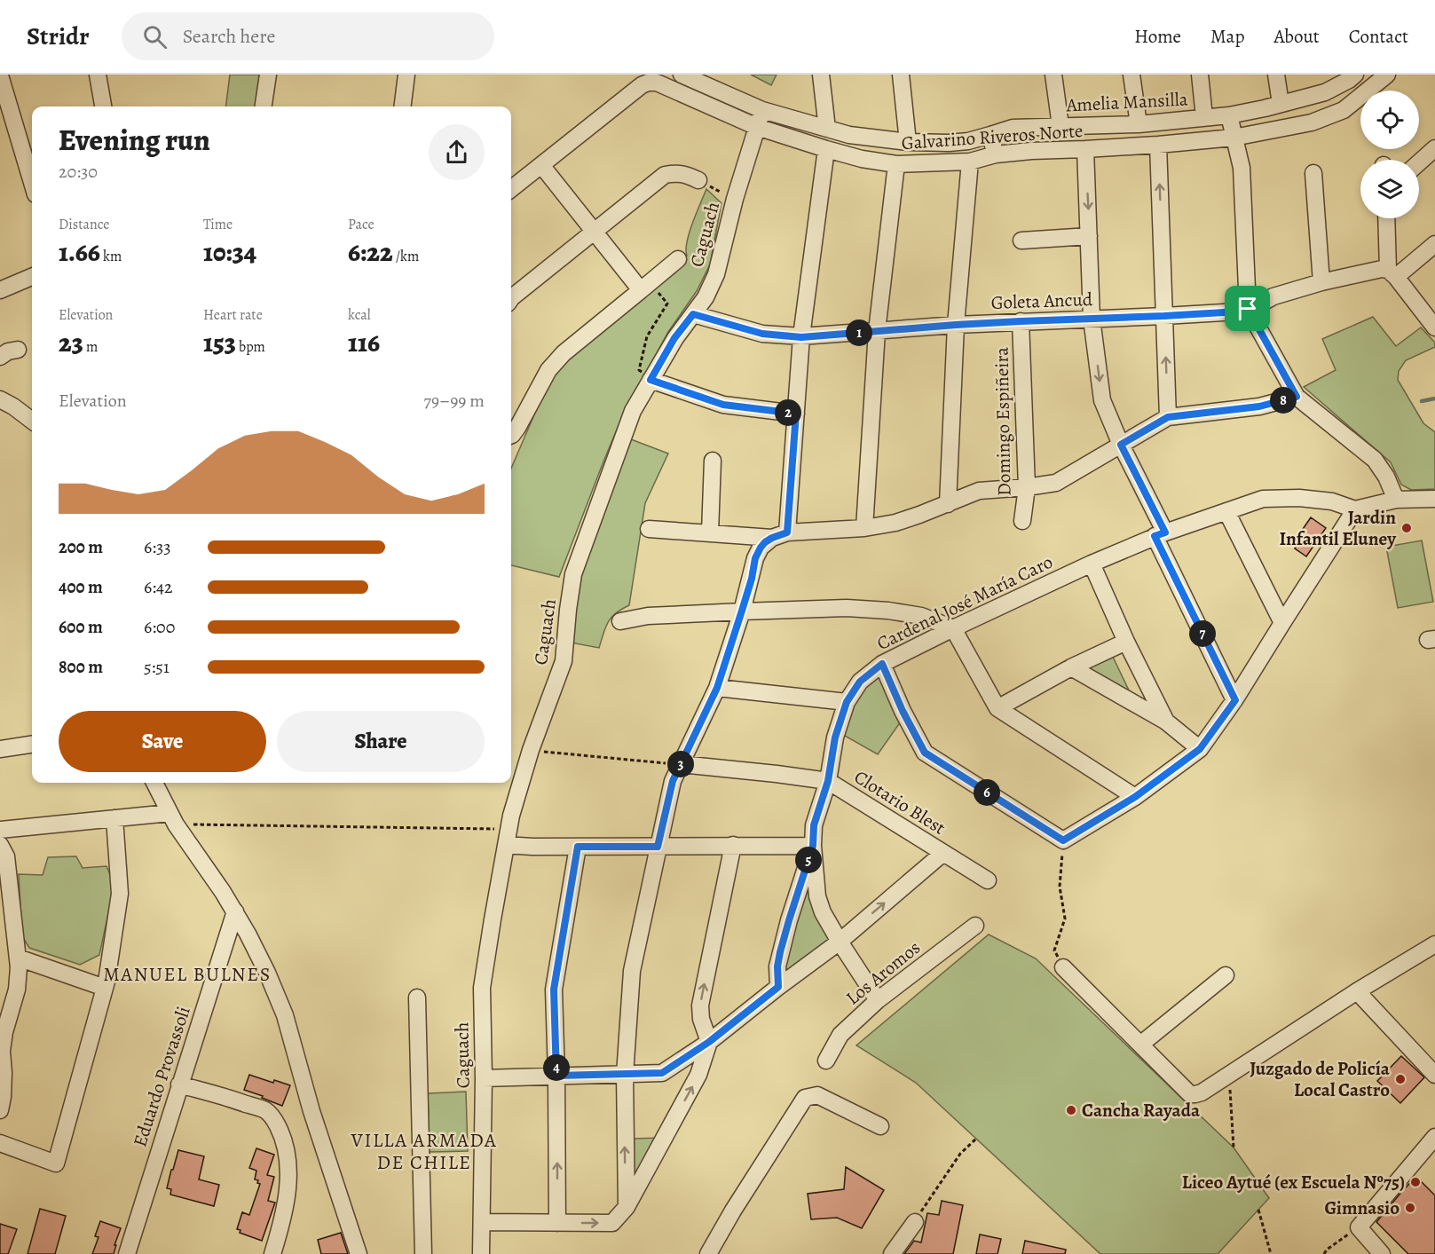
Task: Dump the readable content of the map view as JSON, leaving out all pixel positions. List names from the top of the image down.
{
  "streets": {
    "street": [
      "Amelia Mansilla",
      "Galvarino Riveros Norte",
      "Caguach",
      "Goleta Ancud",
      "Domingo Espiñeira",
      "Cardenal José María Caro",
      "Clotario Blest",
      "Los Aromos",
      "Eduardo Provassoli"
    ]
  },
  "crossings": [
    ["Amelia Mansilla", "Caguach"],
    ["Galvarino Riveros Norte", "Caguach"],
    ["Caguach", "Goleta Ancud"],
    ["Goleta Ancud", "Domingo Espiñeira"],
    ["Cardenal José María Caro", "Clotario Blest"],
    ["Cardenal José María Caro", "Los Aromos"]
  ],
  "districts": ["MANUEL BULNES", "VILLA ARMADA DE CHILE"],
  "places": [
    "Jardin Infantil Eluney",
    "Juzgado de Policía Local Castro",
    "Cancha Rayada",
    "Liceo Aytué (ex Escuela Nº75)",
    "Gimnasio"
  ],
  "page": {
    "header": "Stridr",
    "search": "Search here",
    "nav": [
      "Home",
      "Map",
      "About",
      "Contact"
    ],
    "heading": ["Evening run", "20:30"],
    "stats": [
      ["Distance", "1.66 km"],
      ["Time", "10:34"],
      ["Pace", "6:22 /km"],
      ["Elevation", "23 m"],
      ["Heart rate", "153 bpm"],
      ["kcal", "116"]
    ],
    "pins": [
      "1",
      "8",
      "2",
      "7",
      "3",
      "6",
      "5",
      "4"
    ],
    "chart": ["Elevation", "79–99 m"],
    "list": [
      {
        "name": "200 m",
        "note": "6:33"
      },
      {
        "name": "400 m",
        "note": "6:42"
      },
      {
        "name": "600 m",
        "note": "6:00"
      },
      {
        "name": "800 m",
        "note": "5:51"
      }
    ],
    "buttons": ["Save", "Share"]
  }
}
